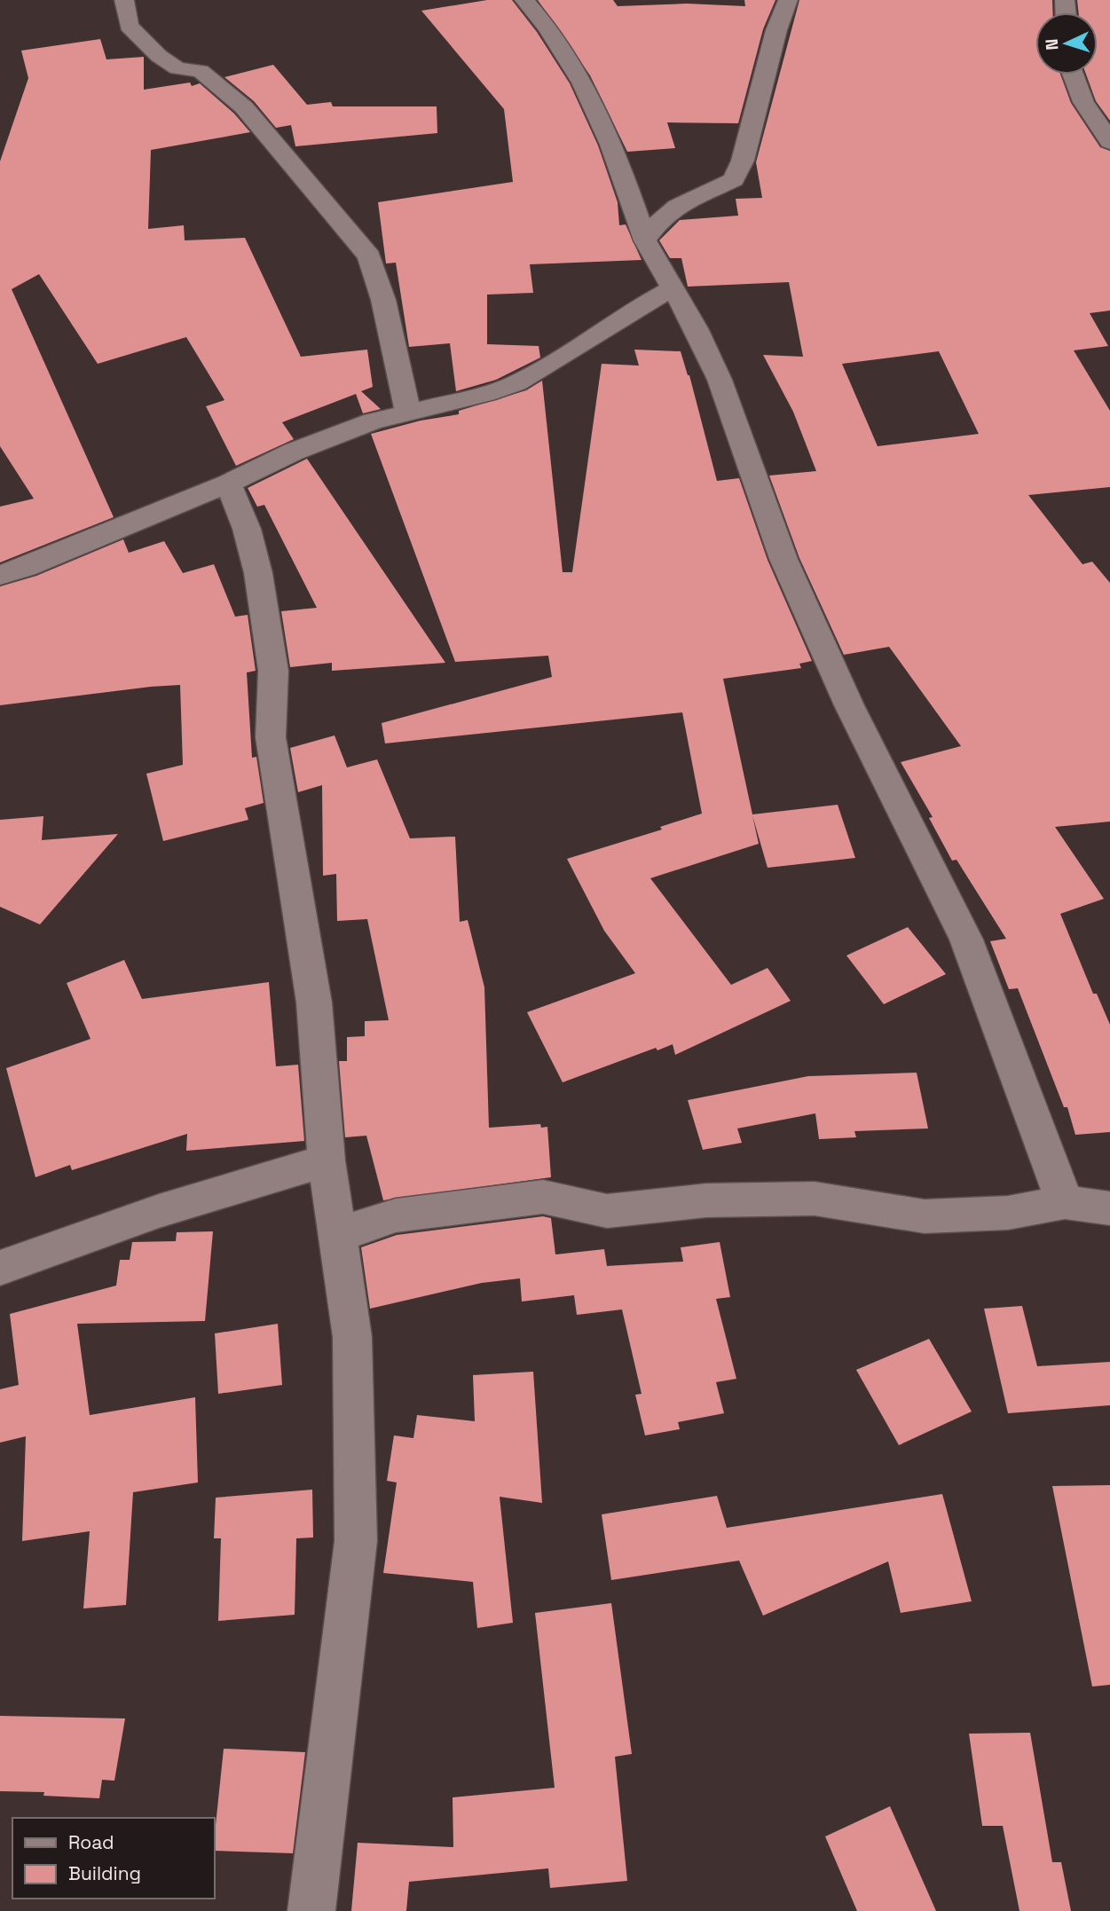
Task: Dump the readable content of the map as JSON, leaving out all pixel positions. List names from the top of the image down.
{
  "legend": ["Road", "Building"],
  "north": "left"
}
